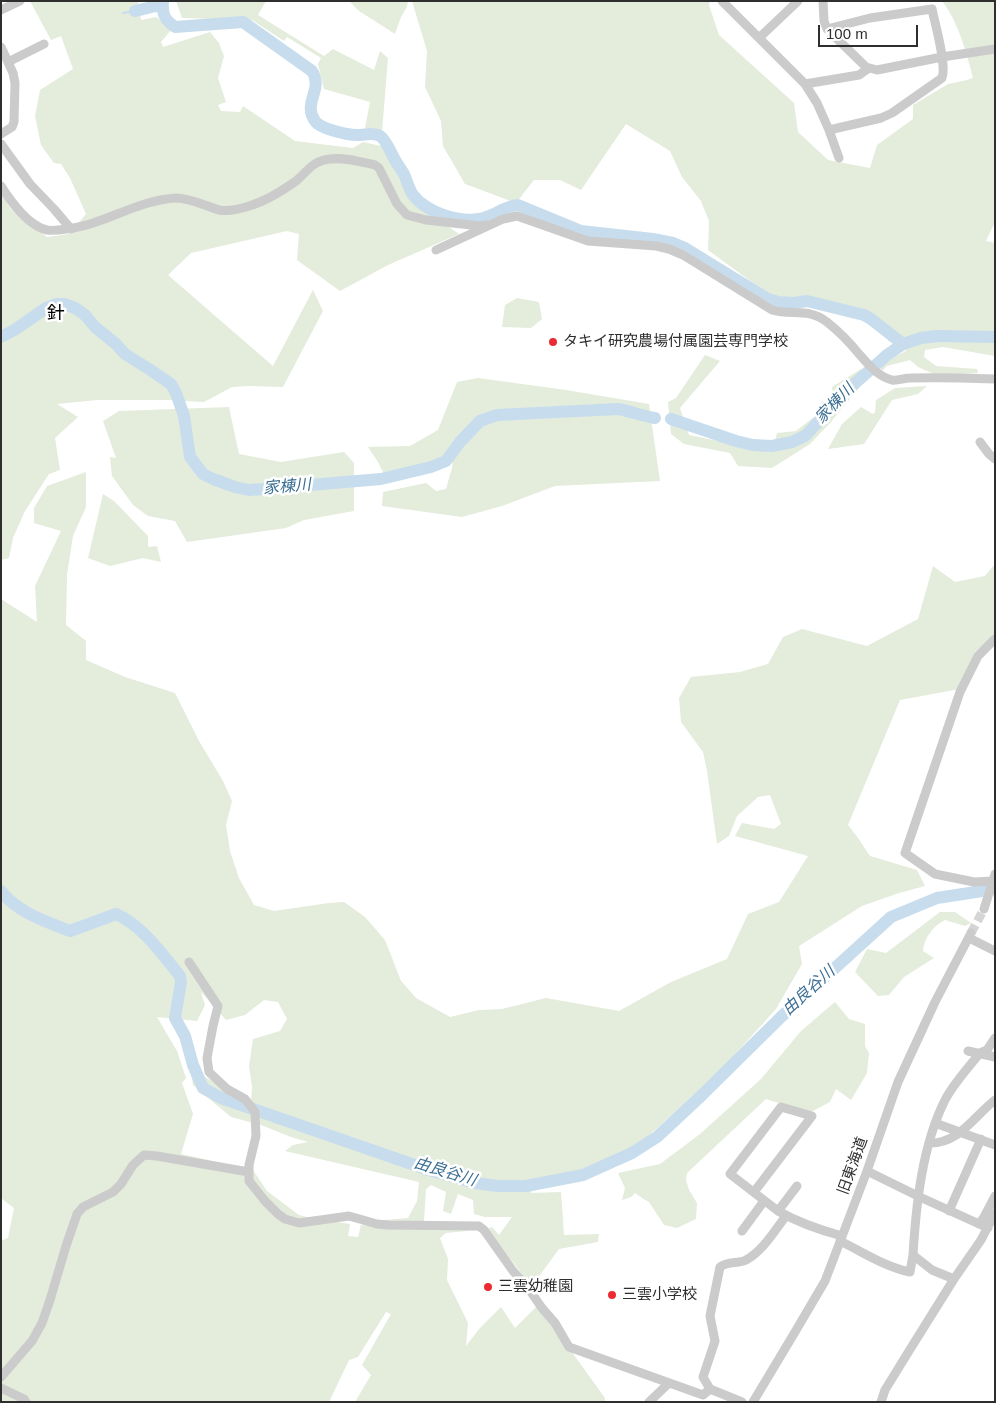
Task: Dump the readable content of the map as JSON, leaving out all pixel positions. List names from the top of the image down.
{
  "streets": {
    "street": ["旧東海道"]
  },
  "districts": ["針"],
  "water": ["家棟川", "由良谷川"],
  "places": ["タキイ研究農場付属園芸専門学校", "三雲幼稚園", "三雲小学校"],
  "scale_bar": "100 m"
}
